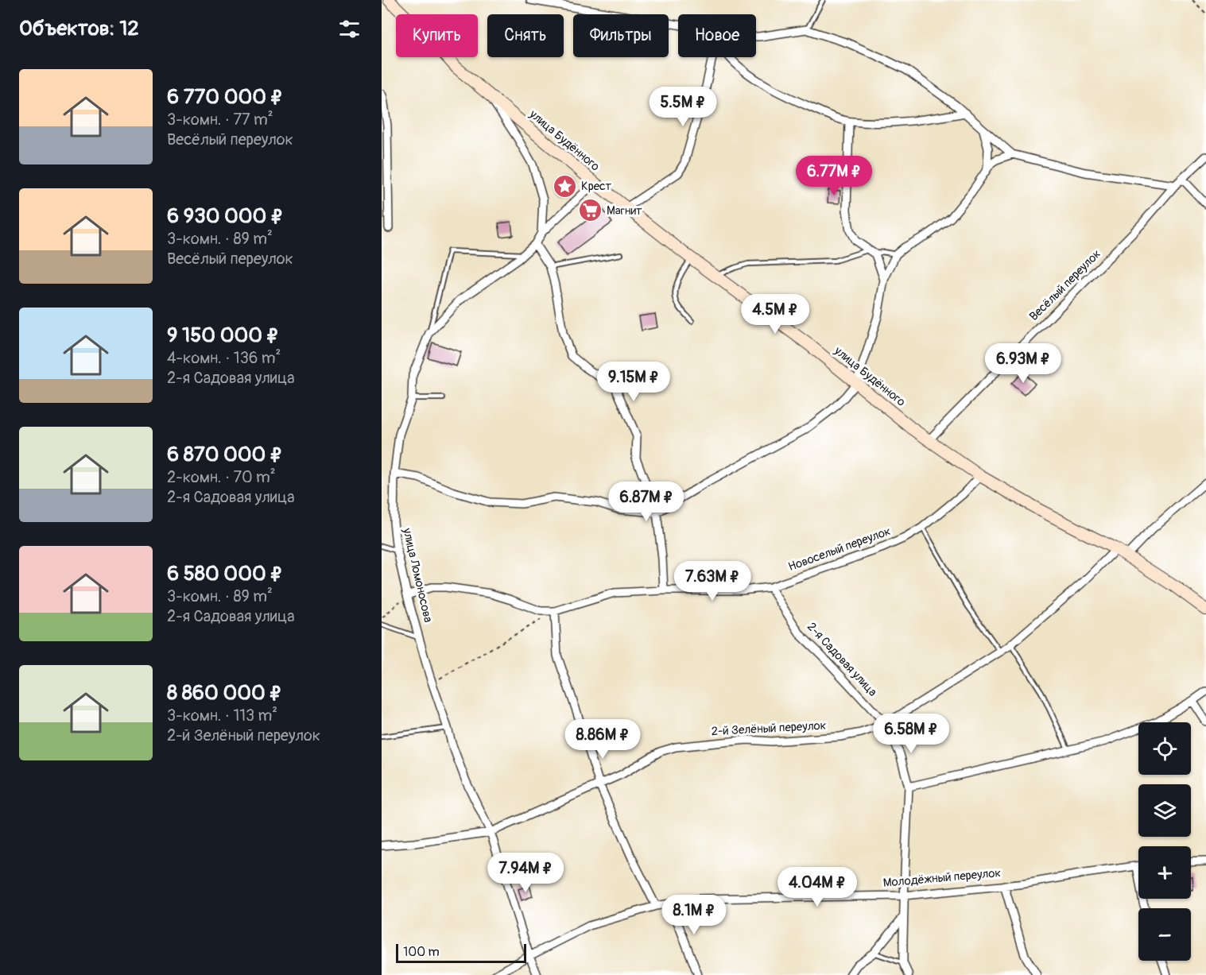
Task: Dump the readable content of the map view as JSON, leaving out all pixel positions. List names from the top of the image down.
{
  "streets": {
    "main road": ["улица Будённого"],
    "street": [
      "Весёлый переулок",
      "Новоселый переулок",
      "улица Ломоносова",
      "2-я Садовая улица",
      "2-й Зелёный переулок",
      "Молодёжный переулок"
    ]
  },
  "crossings": [
    ["улица Будённого", "Весёлый переулок"],
    ["улица Будённого", "Новоселый переулок"],
    ["улица Будённого", "улица Ломоносова"],
    ["улица Будённого", "2-й Зелёный переулок"],
    ["Новоселый переулок", "улица Ломоносова"],
    ["Новоселый переулок", "2-я Садовая улица"],
    ["улица Ломоносова", "2-й Зелёный переулок"],
    ["улица Ломоносова", "Молодёжный переулок"],
    ["2-я Садовая улица", "2-й Зелёный переулок"],
    ["2-я Садовая улица", "Молодёжный переулок"]
  ],
  "places": {
    "place": ["Крест"],
    "supermarket": ["Магнит"]
  },
  "scale_bar": "100 m",
  "page": {
    "heading": "Объектов: 12",
    "chip": [
      "Купить",
      "Снять",
      "Фильтры",
      "Новое"
    ],
    "list": [
      {
        "name": "6 770 000 ₽",
        "note": "3-комн. · 77 m² · Весёлый переулок"
      },
      {
        "name": "6 930 000 ₽",
        "note": "3-комн. · 89 m² · Весёлый переулок"
      },
      {
        "name": "9 150 000 ₽",
        "note": "4-комн. · 136 m² · 2-я Садовая улица"
      },
      {
        "name": "6 870 000 ₽",
        "note": "2-комн. · 70 m² · 2-я Садовая улица"
      },
      {
        "name": "6 580 000 ₽",
        "note": "3-комн. · 89 m² · 2-я Садовая улица"
      },
      {
        "name": "8 860 000 ₽",
        "note": "3-комн. · 113 m² · 2-й Зелёный переулок"
      }
    ],
    "price": [
      "5.5M ₽",
      "6.77M ₽",
      "4.5M ₽",
      "6.93M ₽",
      "9.15M ₽",
      "6.87M ₽",
      "7.63M ₽",
      "6.58M ₽",
      "8.86M ₽",
      "7.94M ₽",
      "4.04M ₽",
      "8.1M ₽"
    ],
    "map_buttons": ["+", "−"],
    "scale": "100 m"
  }
}
